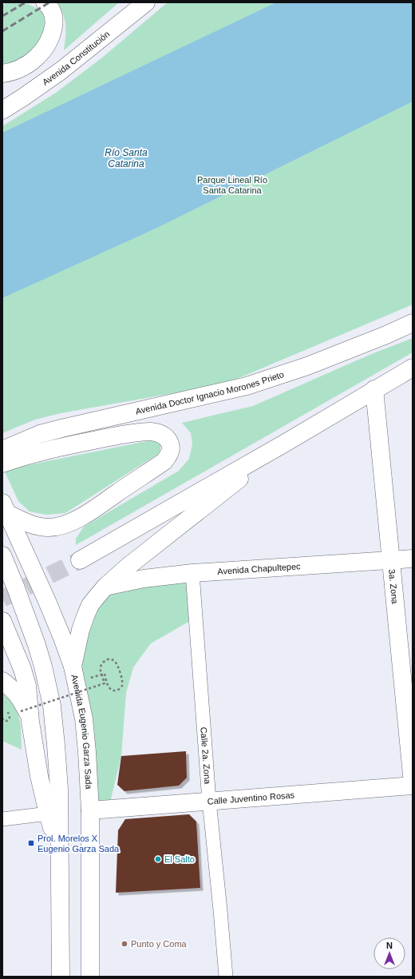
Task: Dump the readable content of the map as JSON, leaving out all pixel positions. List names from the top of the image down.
{
  "streets": {
    "main road": [
      "Avenida Constitución",
      "Avenida Doctor Ignacio Morones Prieto",
      "Avenida Chapultepec",
      "3a. Zona",
      "Avenida Eugenio Garza Sada",
      "Calle Juventino Rosas"
    ],
    "street": ["Calle 2a. Zona"]
  },
  "crossings": [
    ["Avenida Chapultepec", "3a. Zona"],
    ["Avenida Chapultepec", "Calle 2a. Zona"],
    ["3a. Zona", "Calle Juventino Rosas"],
    ["Avenida Eugenio Garza Sada", "Calle Juventino Rosas"],
    ["Calle 2a. Zona", "Calle Juventino Rosas"]
  ],
  "water": ["Río Santa Catarina"],
  "parks": ["Parque Lineal Río Santa Catarina"],
  "places": {
    "transit": ["Prol. Morelos X Eugenio Garza Sada"],
    "other": ["El Salto", "Punto y Coma"]
  },
  "north": "top"
}
